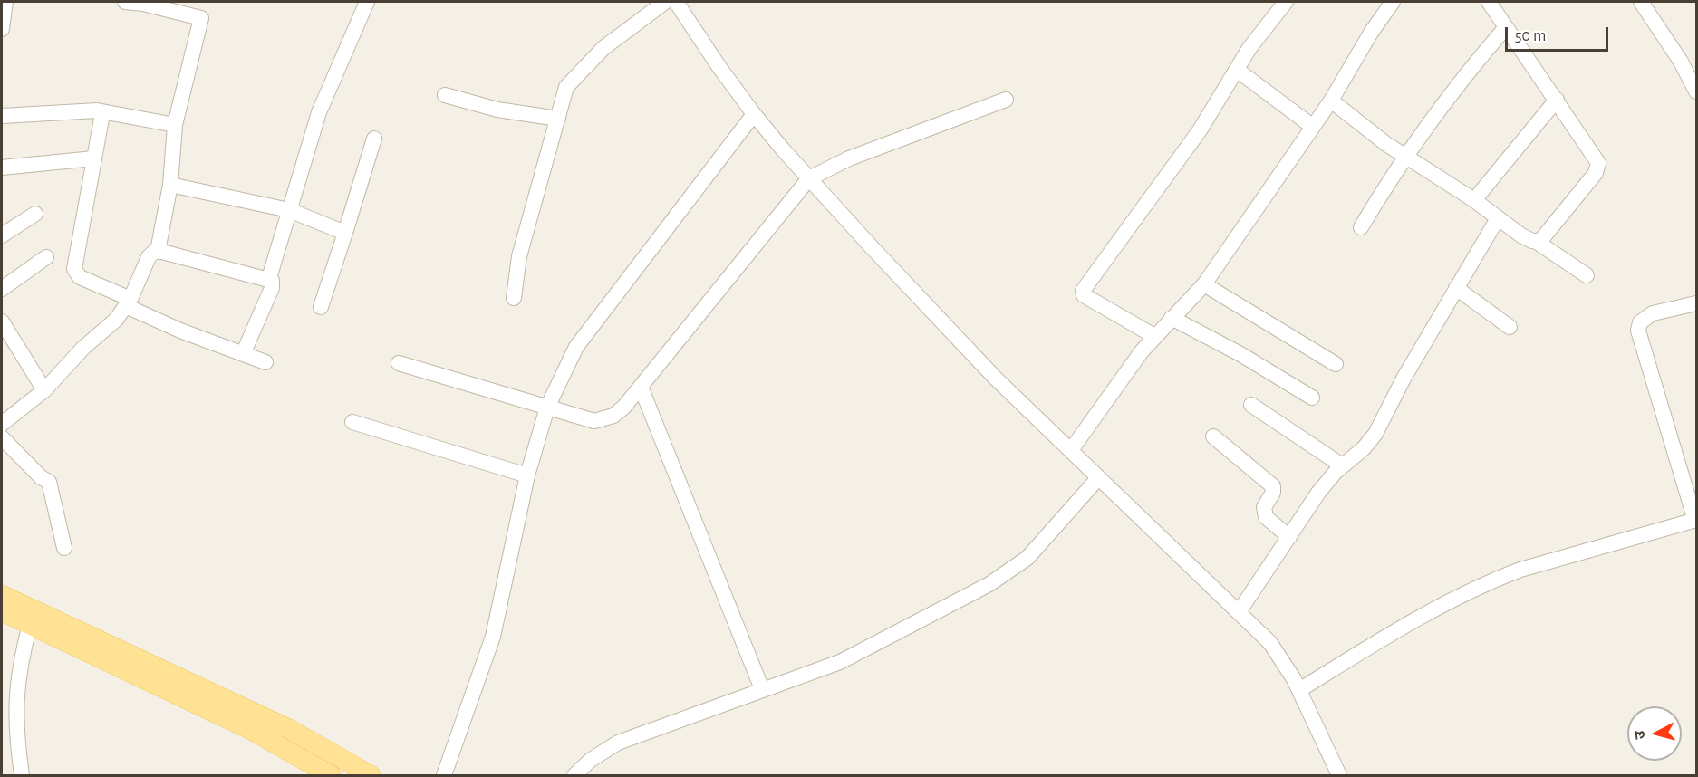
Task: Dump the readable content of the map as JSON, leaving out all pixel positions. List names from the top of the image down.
{
  "scale_bar": "50 m",
  "north": "left"
}
